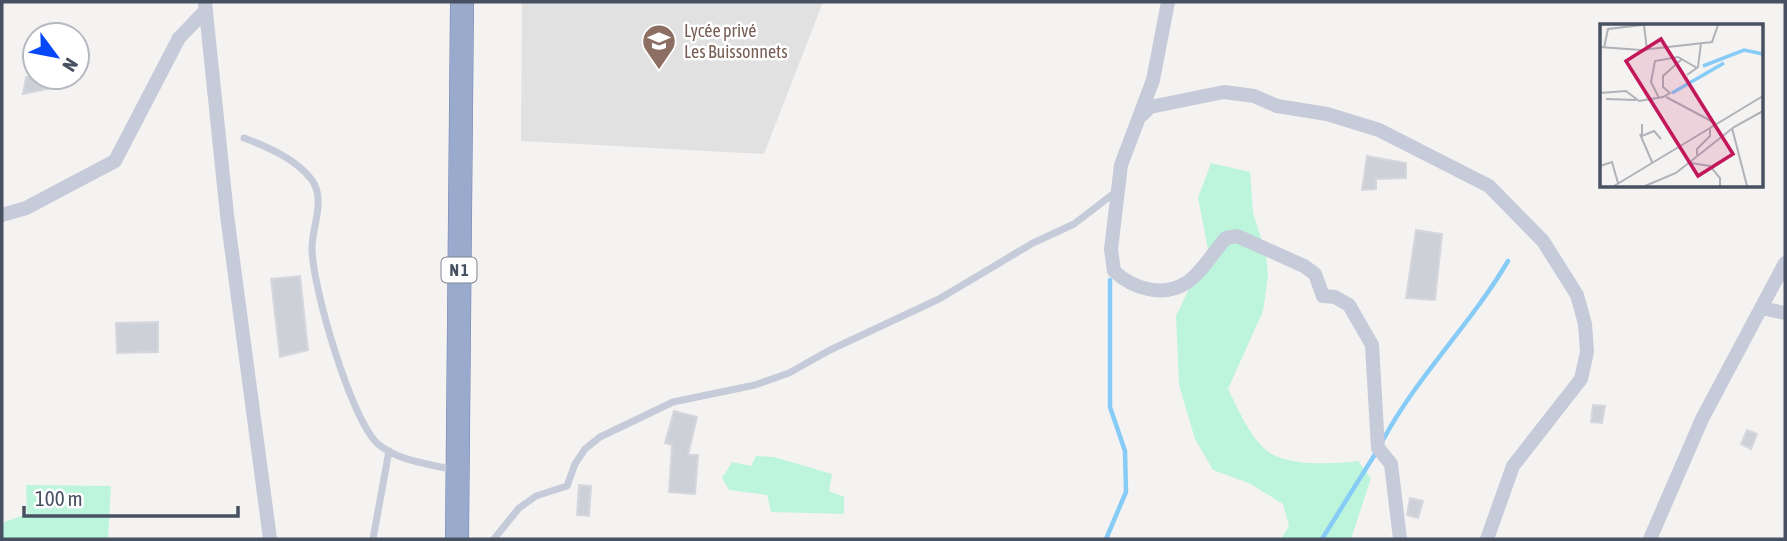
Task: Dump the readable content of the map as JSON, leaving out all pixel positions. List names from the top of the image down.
{
  "streets": {
    "highway": ["N 1"]
  },
  "places": {
    "school or university": ["Lycée privé Les Buissonnets"]
  },
  "scale_bar": "100 m",
  "north": "bottom right"
}
